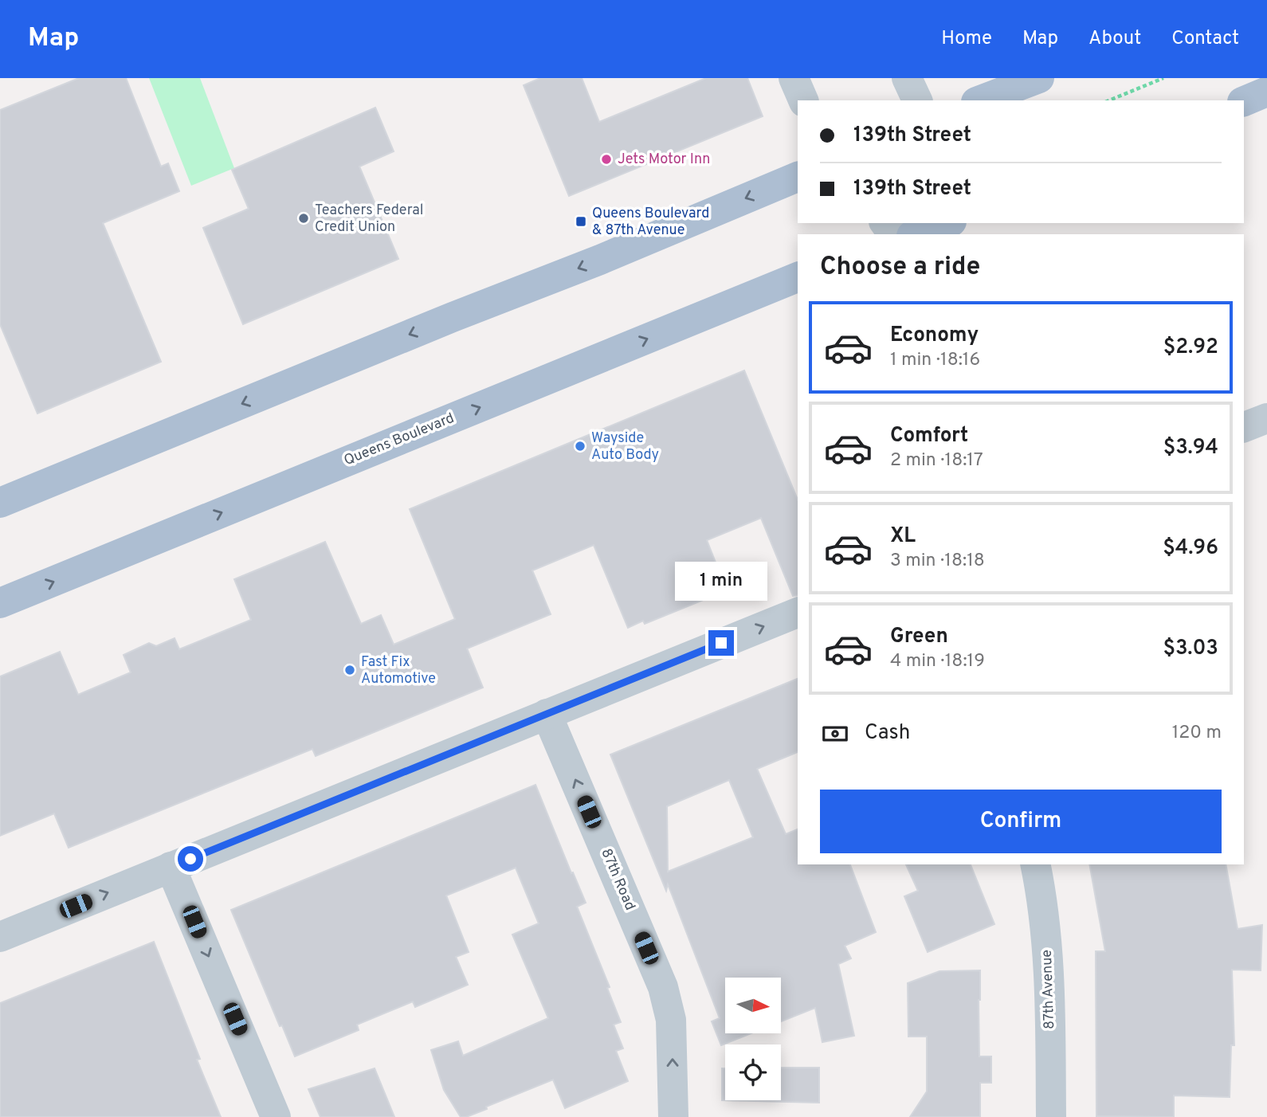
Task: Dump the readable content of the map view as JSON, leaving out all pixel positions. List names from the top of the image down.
{
  "streets": {
    "main road": ["Queens Boulevard"],
    "street": ["87th Road", "87th Avenue"]
  },
  "one_way": ["87th Road"],
  "places": {
    "other": [
      "Jets Motor Inn",
      "Teachers Federal Credit Union",
      "Wayside Auto Body",
      "Fast Fix Automotive"
    ],
    "transit": ["Queens Boulevard & 87th Avenue"]
  },
  "north": "right",
  "page": {
    "header": "Map",
    "nav": [
      "Home",
      "Map",
      "About",
      "Contact"
    ],
    "banner": ["139th Street", "139th Street"],
    "heading": "Choose a ride",
    "list": [
      {
        "name": "Economy",
        "note": "1 min · 18:16",
        "value": "$2.92"
      },
      {
        "name": "Comfort",
        "note": "2 min · 18:17",
        "value": "$3.94"
      },
      {
        "name": "XL",
        "note": "3 min · 18:18",
        "value": "$4.96"
      },
      {
        "name": "Green",
        "note": "4 min · 18:19",
        "value": "$3.03"
      }
    ],
    "bubble": "1 min",
    "pay": ["Cash", "120 m"],
    "buttons": "Confirm"
  }
}
